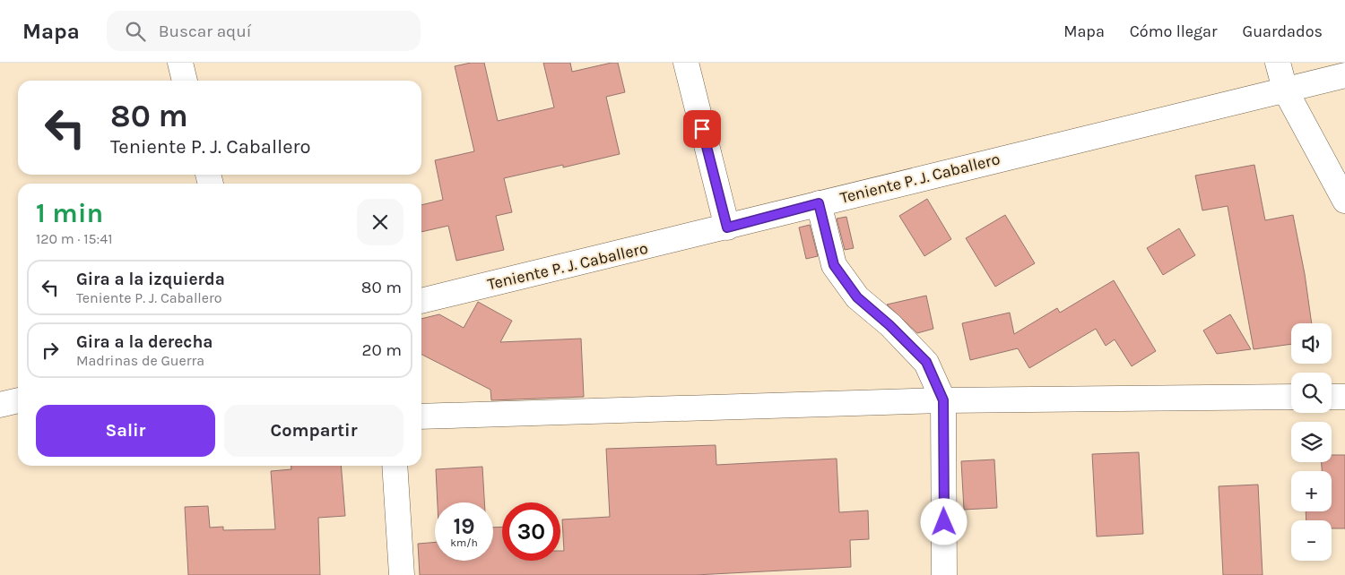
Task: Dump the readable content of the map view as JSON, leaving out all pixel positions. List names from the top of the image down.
{
  "streets": {
    "street": ["Teniente P. J. Caballero"]
  },
  "page": {
    "header": "Mapa",
    "search": "Buscar aquí",
    "nav": ["Mapa", "Cómo llegar", "Guardados"],
    "turn": ["80 m", "Teniente P. J. Caballero"],
    "heading": ["1 min", "120 m · 15:41"],
    "list": [
      {
        "name": "Gira a la izquierda",
        "note": "Teniente P. J. Caballero",
        "value": "80 m"
      },
      {
        "name": "Gira a la derecha",
        "note": "Madrinas de Guerra",
        "value": "20 m"
      }
    ],
    "map_buttons": ["+", "−"],
    "buttons": ["Salir", "Compartir"],
    "speed": "19 km/h",
    "limit": "30"
  }
}
